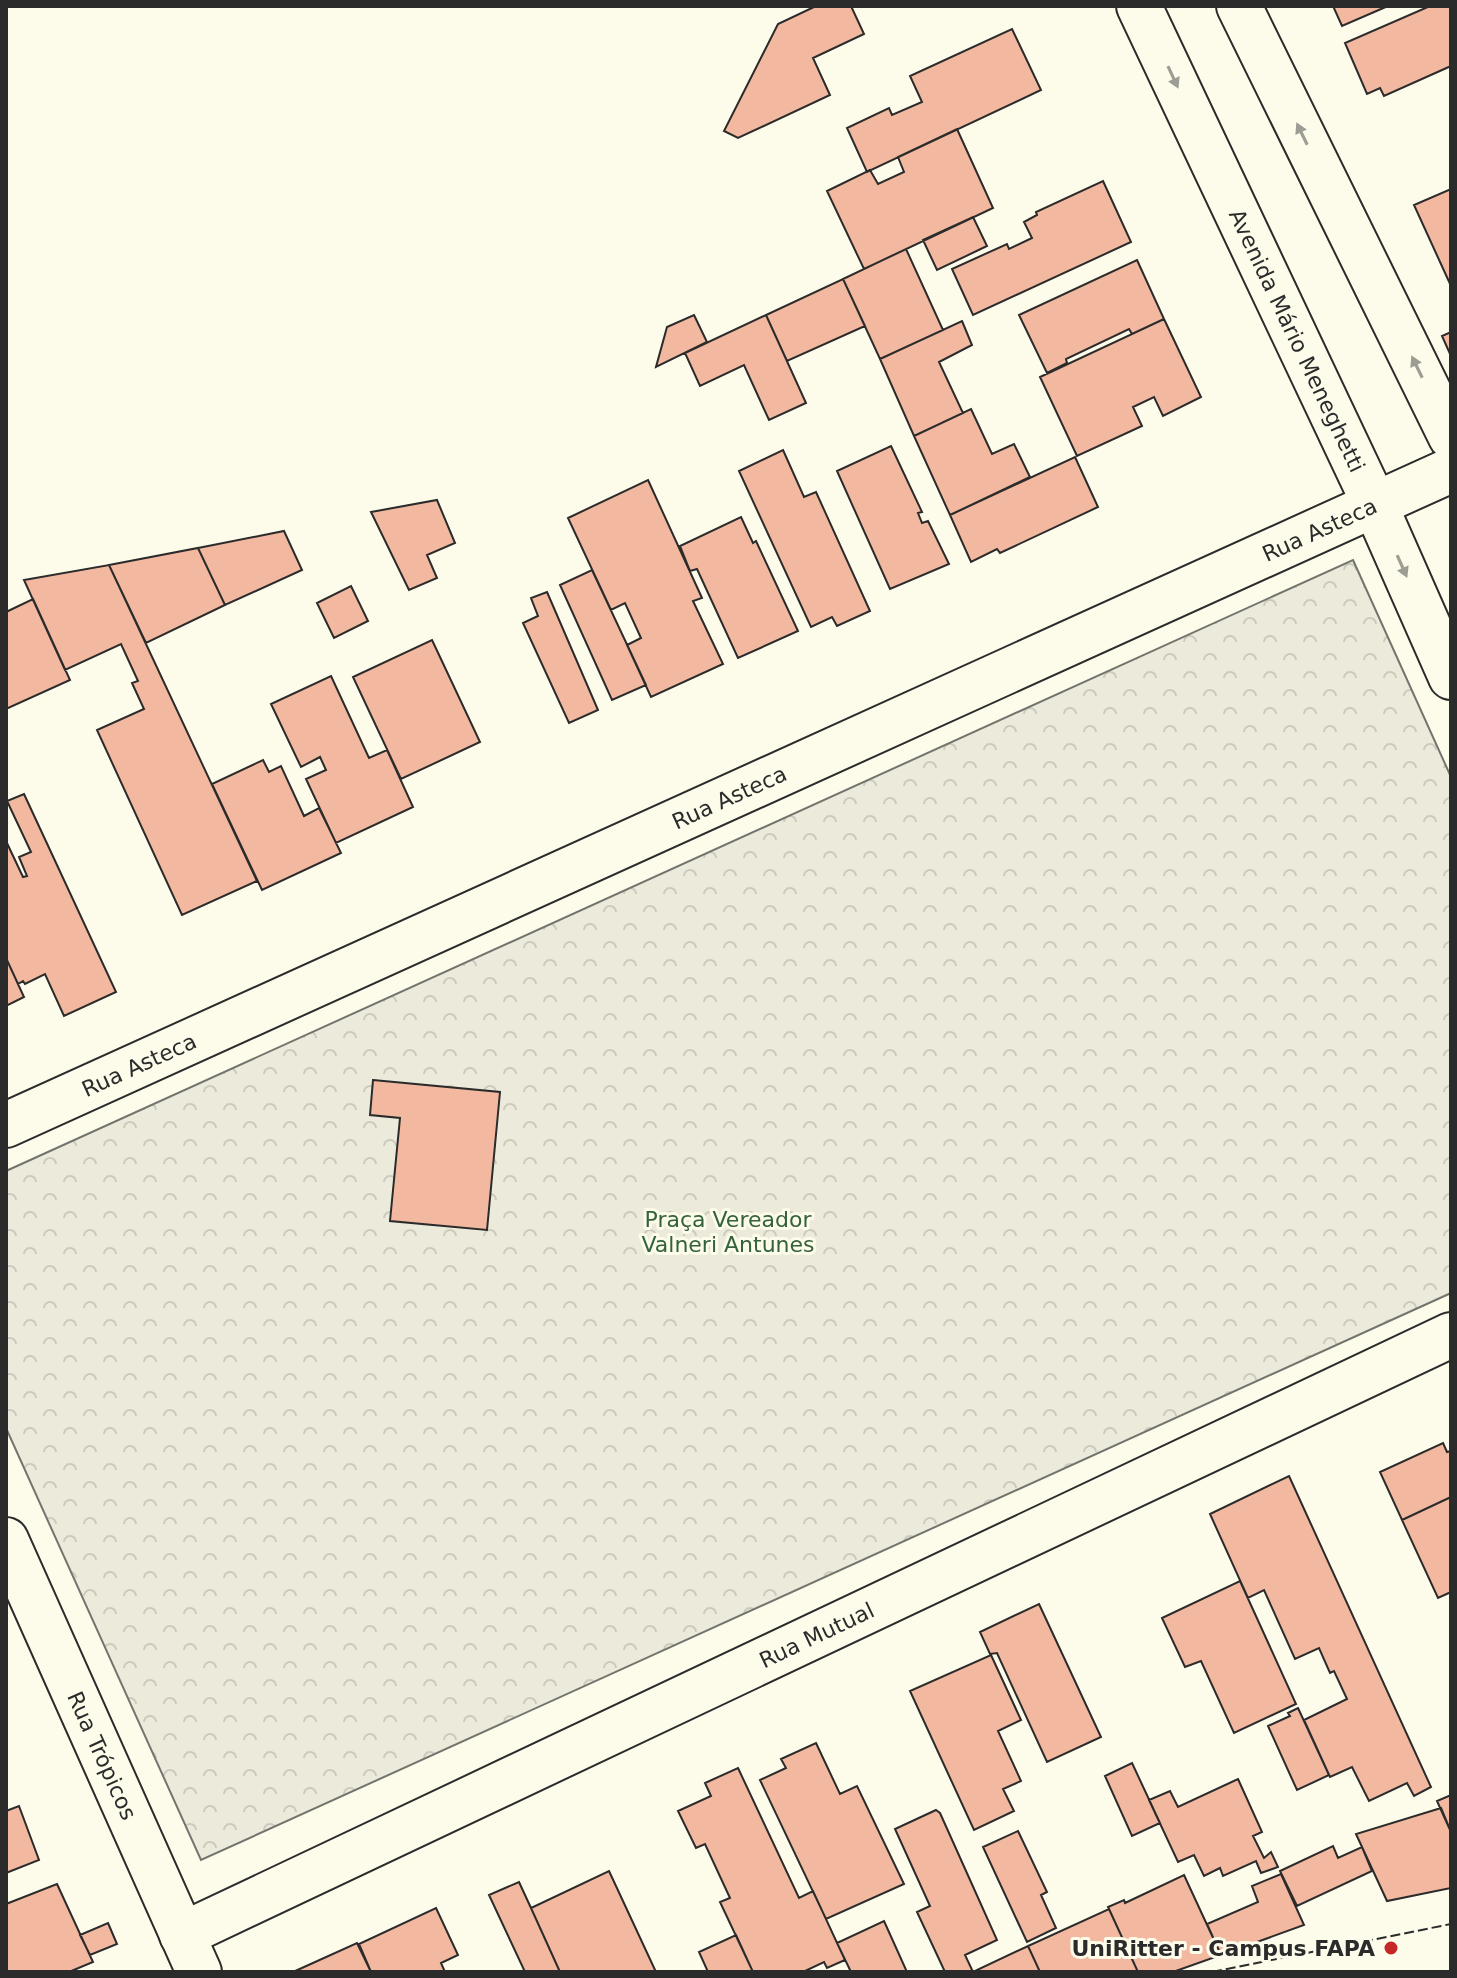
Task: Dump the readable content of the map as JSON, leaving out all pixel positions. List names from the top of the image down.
{
  "streets": {
    "street": [
      "Avenida Mário Meneghetti",
      "Rua Asteca",
      "Rua Mutual",
      "Rua Trópicos"
    ]
  },
  "crossings": [
    ["Avenida Mário Meneghetti", "Rua Asteca"],
    ["Rua Mutual", "Rua Trópicos"]
  ],
  "parks": ["Praça Vereador Valneri Antunes"],
  "places": ["UniRitter - Campus FAPA"]
}
